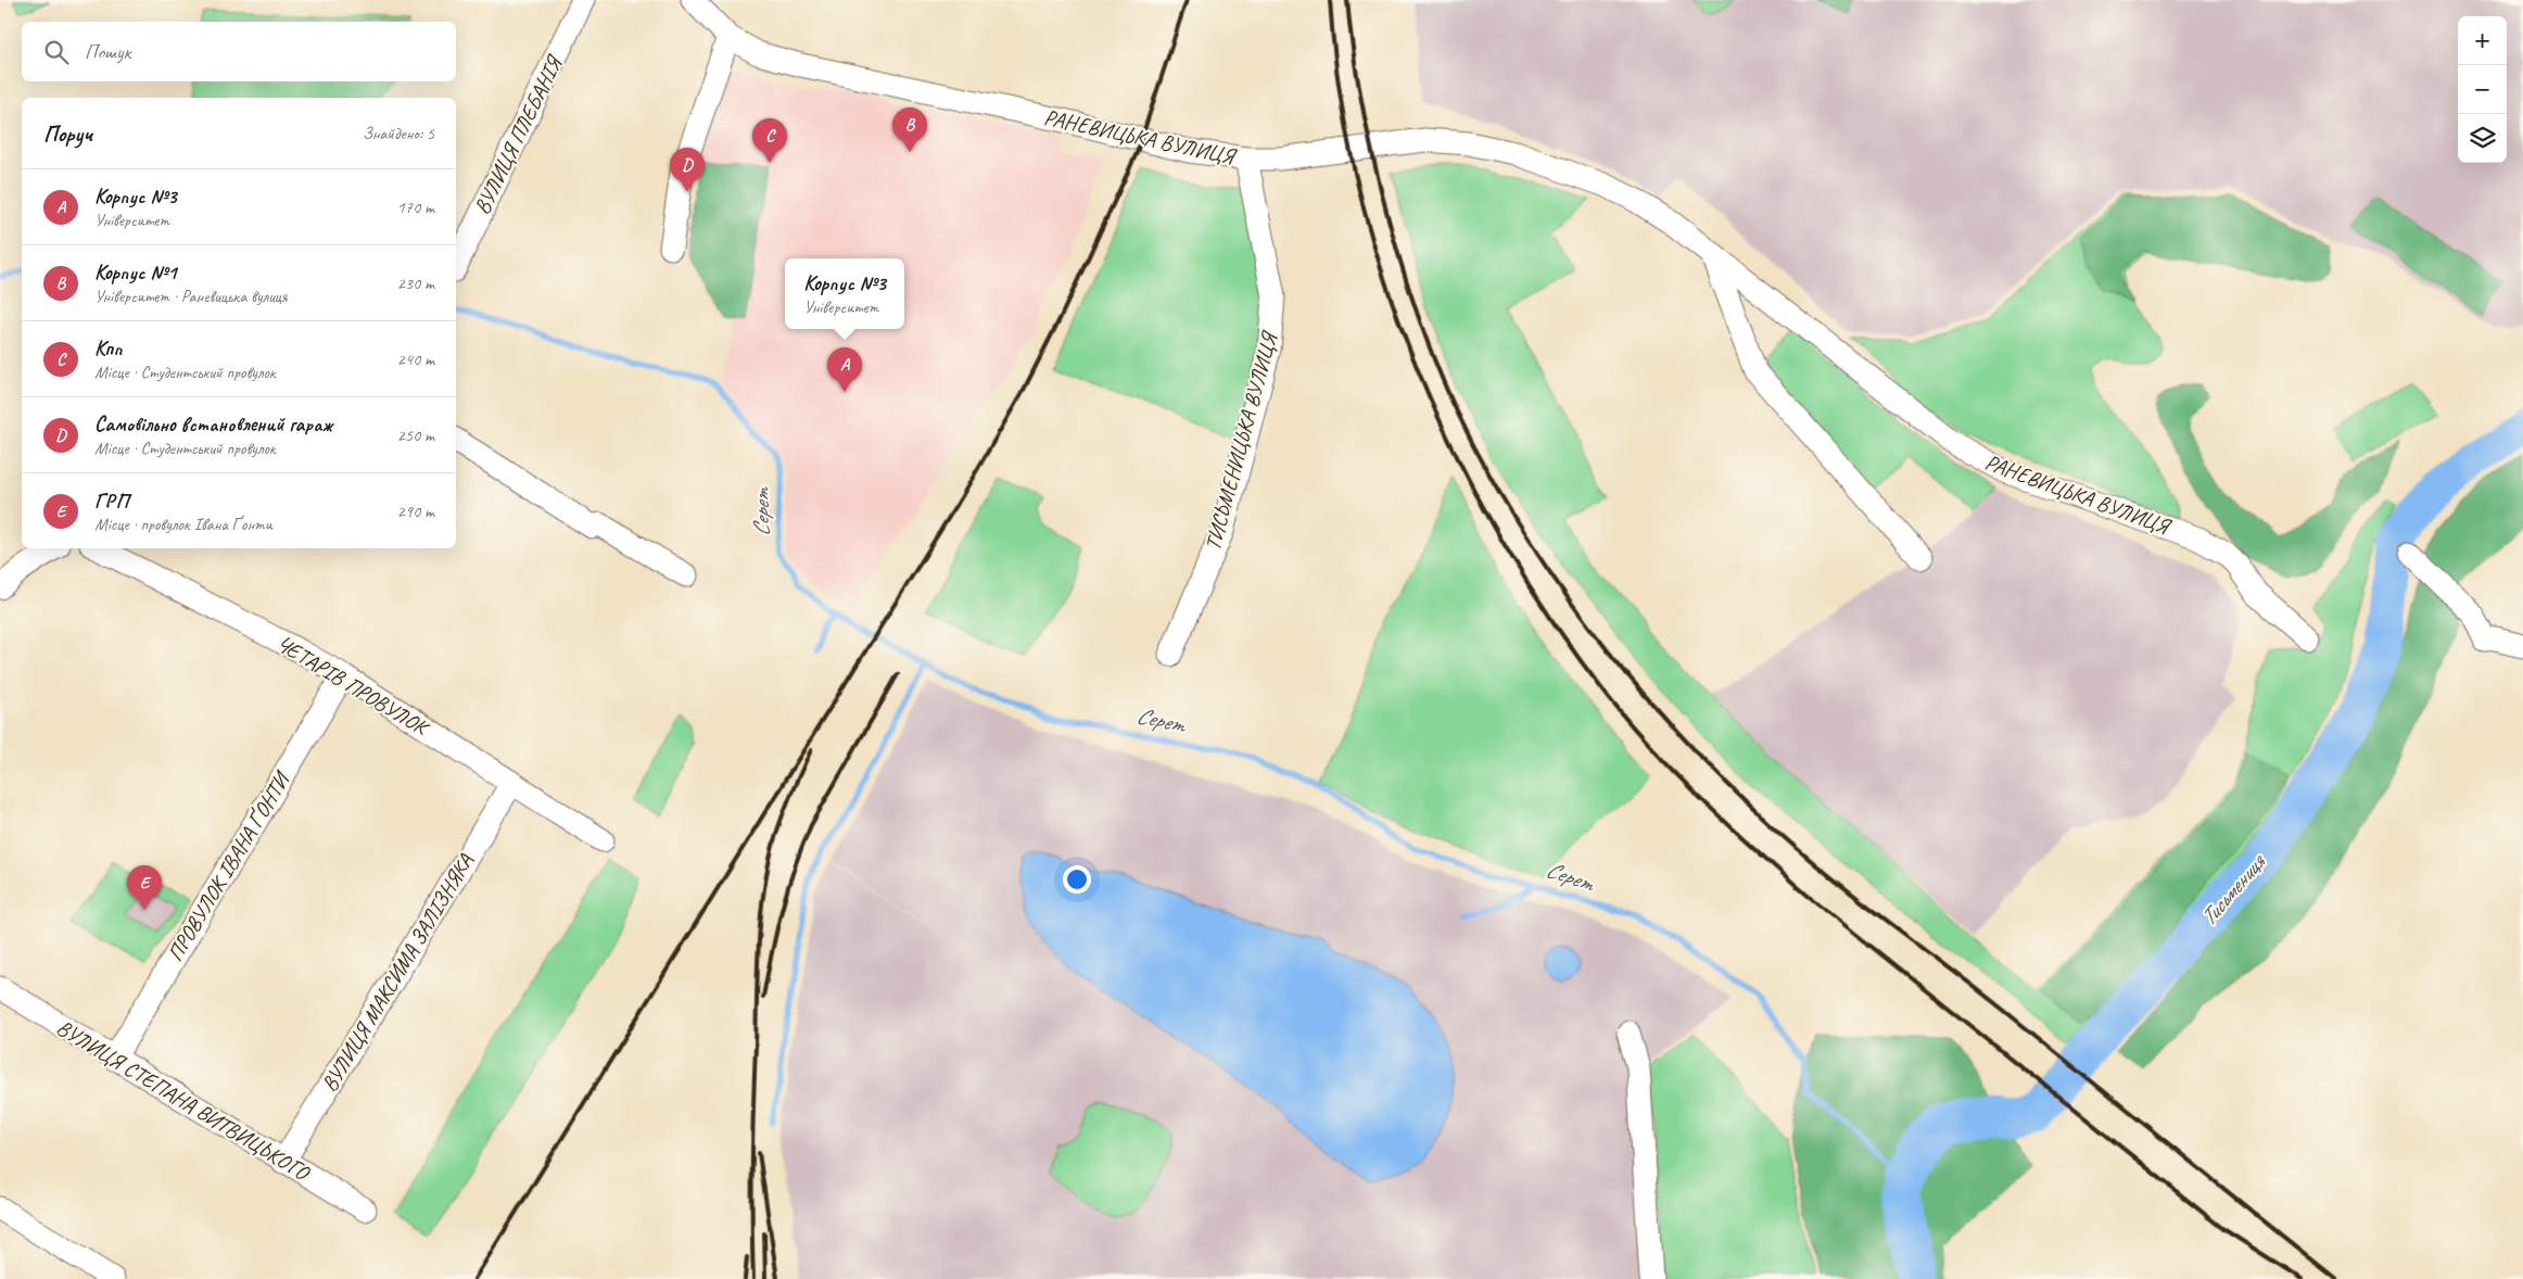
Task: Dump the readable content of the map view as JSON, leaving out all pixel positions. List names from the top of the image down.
{
  "streets": {
    "street": [
      "ВУЛИЦЯ ПЛЕБАНІЯ",
      "РАНЕВИЦЬКА ВУЛИЦЯ",
      "ТИСЬМЕНИЦЬКА ВУЛИЦЯ",
      "ЧЕТАРІВ ПРОВУЛОК",
      "ПРОВУЛОК ІВАНА ҐОНТИ",
      "ВУЛИЦЯ МАКСИМА ЗАЛІЗНЯКА",
      "ВУЛИЦЯ СТЕПАНА ВИТВИЦЬКОГО"
    ]
  },
  "crossings": [
    ["РАНЕВИЦЬКА ВУЛИЦЯ", "ТИСЬМЕНИЦЬКА ВУЛИЦЯ"],
    ["ЧЕТАРІВ ПРОВУЛОК", "ПРОВУЛОК ІВАНА ҐОНТИ"],
    ["ЧЕТАРІВ ПРОВУЛОК", "ВУЛИЦЯ МАКСИМА ЗАЛІЗНЯКА"],
    ["ПРОВУЛОК ІВАНА ҐОНТИ", "ВУЛИЦЯ СТЕПАНА ВИТВИЦЬКОГО"],
    ["ВУЛИЦЯ МАКСИМА ЗАЛІЗНЯКА", "ВУЛИЦЯ СТЕПАНА ВИТВИЦЬКОГО"]
  ],
  "water": ["Серет", "Тисьмениця"],
  "page": {
    "map_buttons": ["+", "−"],
    "search": "Пошук",
    "heading": ["Поруч", "Знайдено: 5"],
    "pins": [
      "B",
      "C",
      "D",
      "A",
      "E"
    ],
    "list": [
      {
        "mark": "A",
        "name": "Корпус №3",
        "note": "Університет",
        "value": "170 m"
      },
      {
        "mark": "B",
        "name": "Корпус №1",
        "note": "Університет · Раневицька вулиця",
        "value": "230 m"
      },
      {
        "mark": "C",
        "name": "Кпп",
        "note": "Місце · Студентський провулок",
        "value": "240 m"
      },
      {
        "mark": "D",
        "name": "Самовільно встановлений гараж",
        "note": "Місце · Студентський провулок",
        "value": "250 m"
      },
      {
        "mark": "E",
        "name": "ГРП",
        "note": "Місце · провулок Івана Ґонти",
        "value": "290 m"
      }
    ],
    "popup": ["Корпус №3", "Університет"]
  }
}
